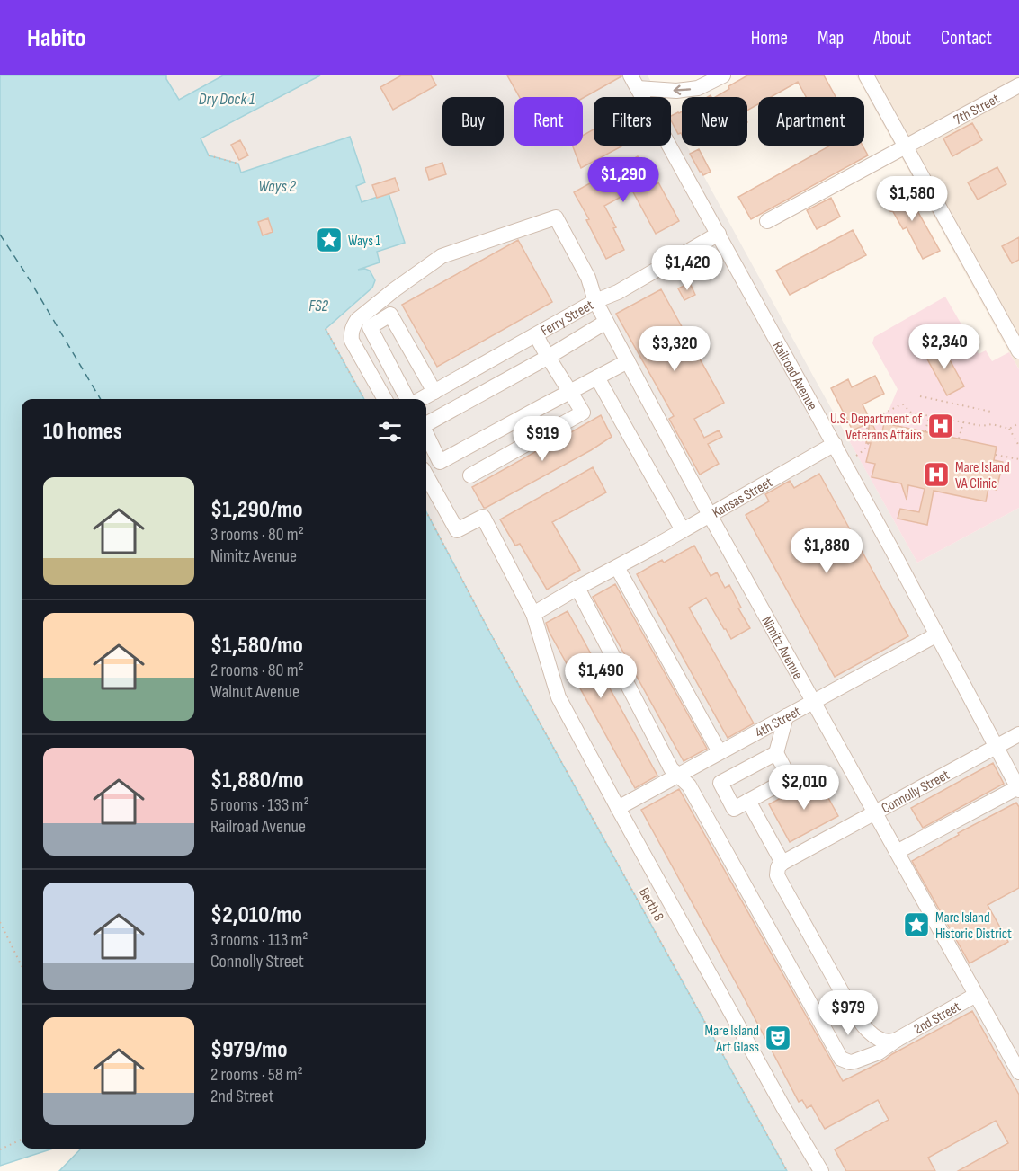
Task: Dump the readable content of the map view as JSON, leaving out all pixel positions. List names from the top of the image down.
{
  "streets": {
    "street": [
      "7th Street",
      "Ferry Street",
      "Railroad Avenue",
      "Kansas Street",
      "Nimitz Avenue",
      "4th Street",
      "Connolly Street",
      "2nd Street"
    ],
    "path": ["Berth 8"]
  },
  "crossings": [
    ["Ferry Street", "Railroad Avenue"],
    ["Ferry Street", "Nimitz Avenue"],
    ["Railroad Avenue", "Kansas Street"],
    ["Railroad Avenue", "4th Street"],
    ["Railroad Avenue", "Connolly Street"],
    ["Kansas Street", "Nimitz Avenue"],
    ["Nimitz Avenue", "4th Street"],
    ["Nimitz Avenue", "Connolly Street"],
    ["Nimitz Avenue", "2nd Street"]
  ],
  "water": ["Dry Dock 1", "Ways 2", "FS2"],
  "places": {
    "place": ["Ways 1", "Mare Island Historic District"],
    "hospital": ["U.S. Department of Veterans Affairs", "Mare Island VA Clinic"],
    "theatre": ["Mare Island Art Glass"]
  },
  "page": {
    "header": "Habito",
    "nav": [
      "Home",
      "Map",
      "About",
      "Contact"
    ],
    "chip": [
      "Buy",
      "Rent",
      "Filters",
      "New",
      "Apartment"
    ],
    "price": [
      "$1,290",
      "$1,580",
      "$1,420",
      "$2,340",
      "$3,320",
      "$919",
      "$1,880",
      "$1,490",
      "$2,010",
      "$979"
    ],
    "heading": "10 homes",
    "list": [
      {
        "name": "$1,290/mo",
        "note": "3 rooms · 80 m² · Nimitz Avenue"
      },
      {
        "name": "$1,580/mo",
        "note": "2 rooms · 80 m² · Walnut Avenue"
      },
      {
        "name": "$1,880/mo",
        "note": "5 rooms · 133 m² · Railroad Avenue"
      },
      {
        "name": "$2,010/mo",
        "note": "3 rooms · 113 m² · Connolly Street"
      },
      {
        "name": "$979/mo",
        "note": "2 rooms · 58 m² · 2nd Street"
      }
    ]
  }
}
